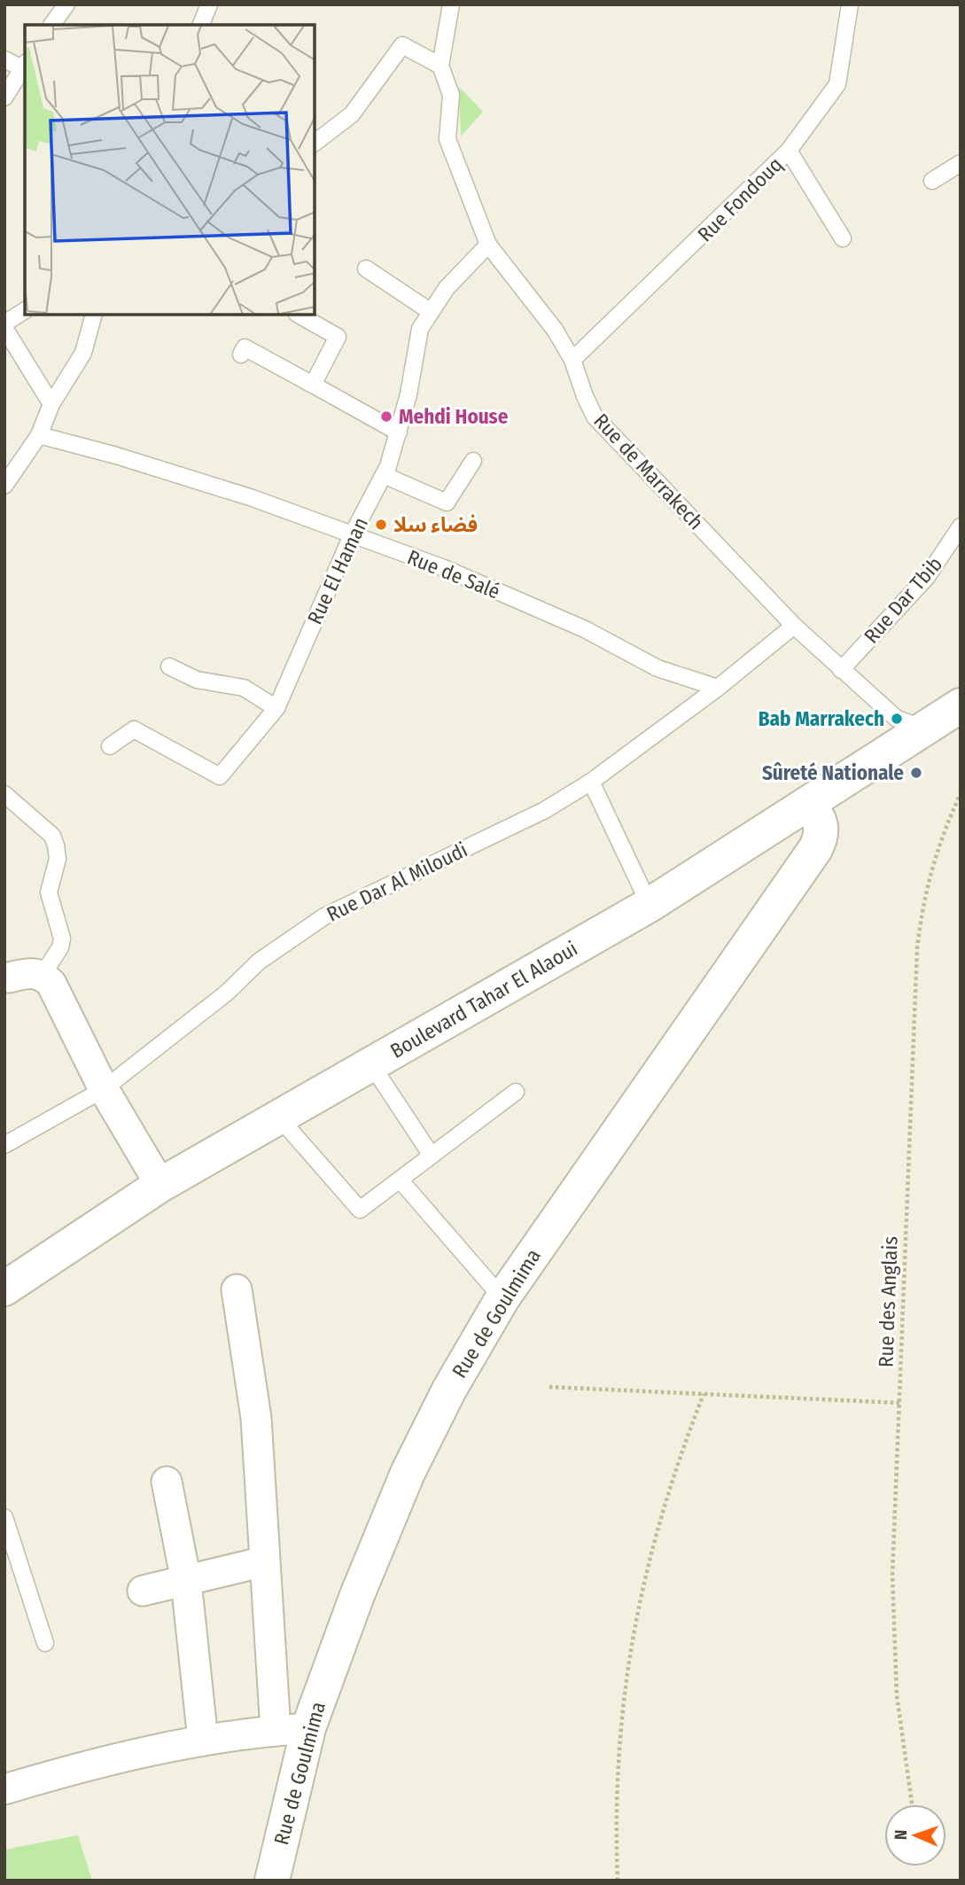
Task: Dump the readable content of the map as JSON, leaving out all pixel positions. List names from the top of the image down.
{
  "streets": {
    "street": ["Boulevard Tahar El Alaoui", "Rue de Goulmima"],
    "lane": [
      "Rue Fondouq",
      "Rue de Marrakech",
      "Rue El Haman",
      "Rue de Salé",
      "Rue Dar Tbib",
      "Rue Dar Al Miloudi"
    ],
    "path": ["Rue des Anglais"]
  },
  "crossings": [
    ["Rue Fondouq", "Rue de Marrakech"],
    ["Rue de Marrakech", "Rue El Haman"],
    ["Rue de Marrakech", "Rue Dar Tbib"],
    ["Rue de Marrakech", "Rue Dar Al Miloudi"],
    ["Rue de Marrakech", "Boulevard Tahar El Alaoui"],
    ["Rue El Haman", "Rue de Salé"],
    ["Rue de Salé", "Rue Dar Al Miloudi"],
    ["Boulevard Tahar El Alaoui", "Rue de Goulmima"]
  ],
  "places": [
    "Mehdi House",
    "فضاء سلا",
    "Bab Marrakech",
    "Sûreté Nationale"
  ],
  "north": "left"
}
